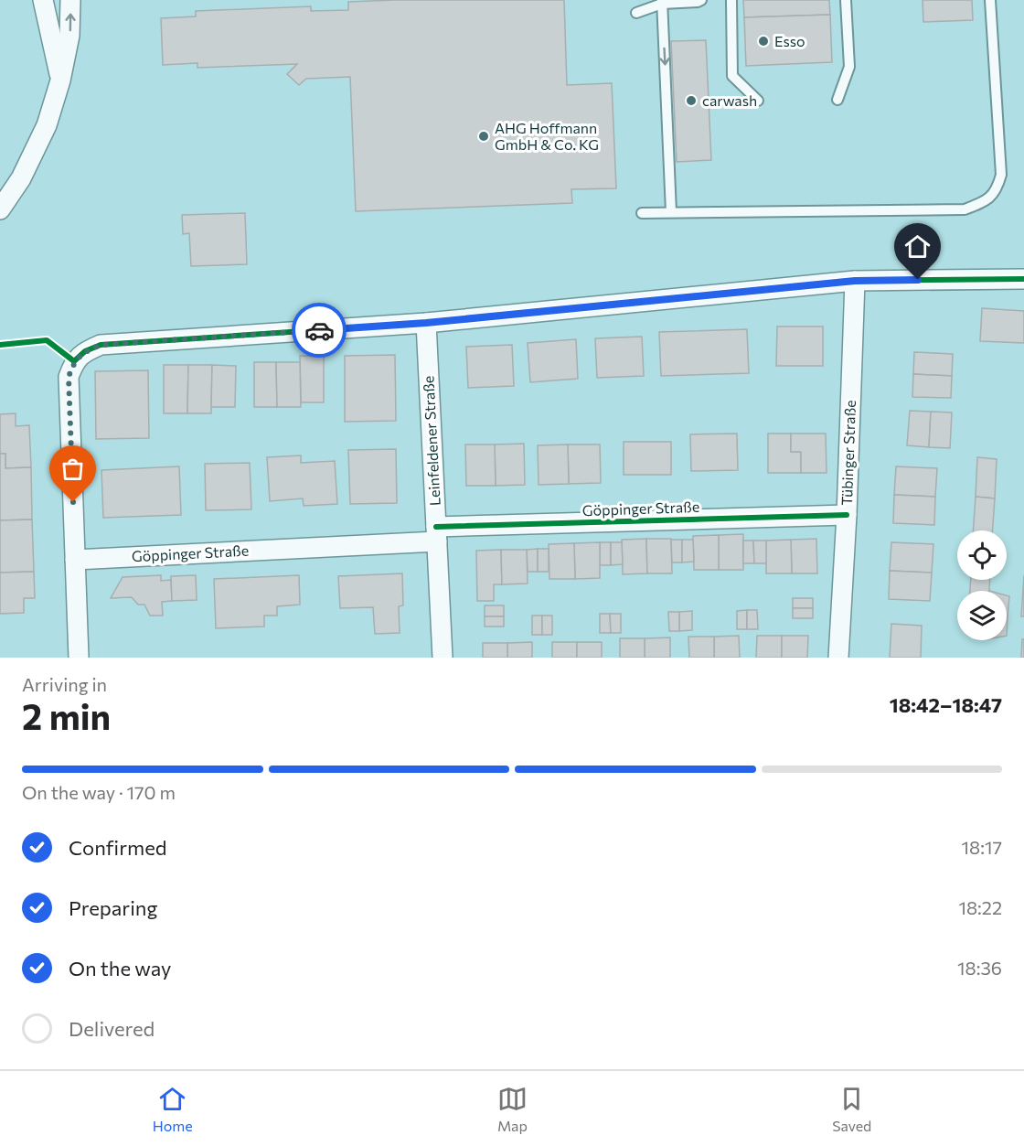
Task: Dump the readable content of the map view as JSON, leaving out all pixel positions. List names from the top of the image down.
{
  "streets": {
    "street": ["Leinfeldener Straße", "Tübinger Straße", "Göppinger Straße"]
  },
  "crossings": [
    ["Leinfeldener Straße", "Göppinger Straße"],
    ["Tübinger Straße", "Göppinger Straße"]
  ],
  "places": ["Esso", "carwash", "AHG Hoffmann GmbH & Co. KG"],
  "page": {
    "heading": ["2 min", "Arriving in", "18:42–18:47"],
    "bar": "On the way · 170 m",
    "list": [
      ["Confirmed", "18:17"],
      ["Preparing", "18:22"],
      ["On the way", "18:36"],
      "Delivered"
    ],
    "tabs": ["Home", "Map", "Saved"]
  }
}
